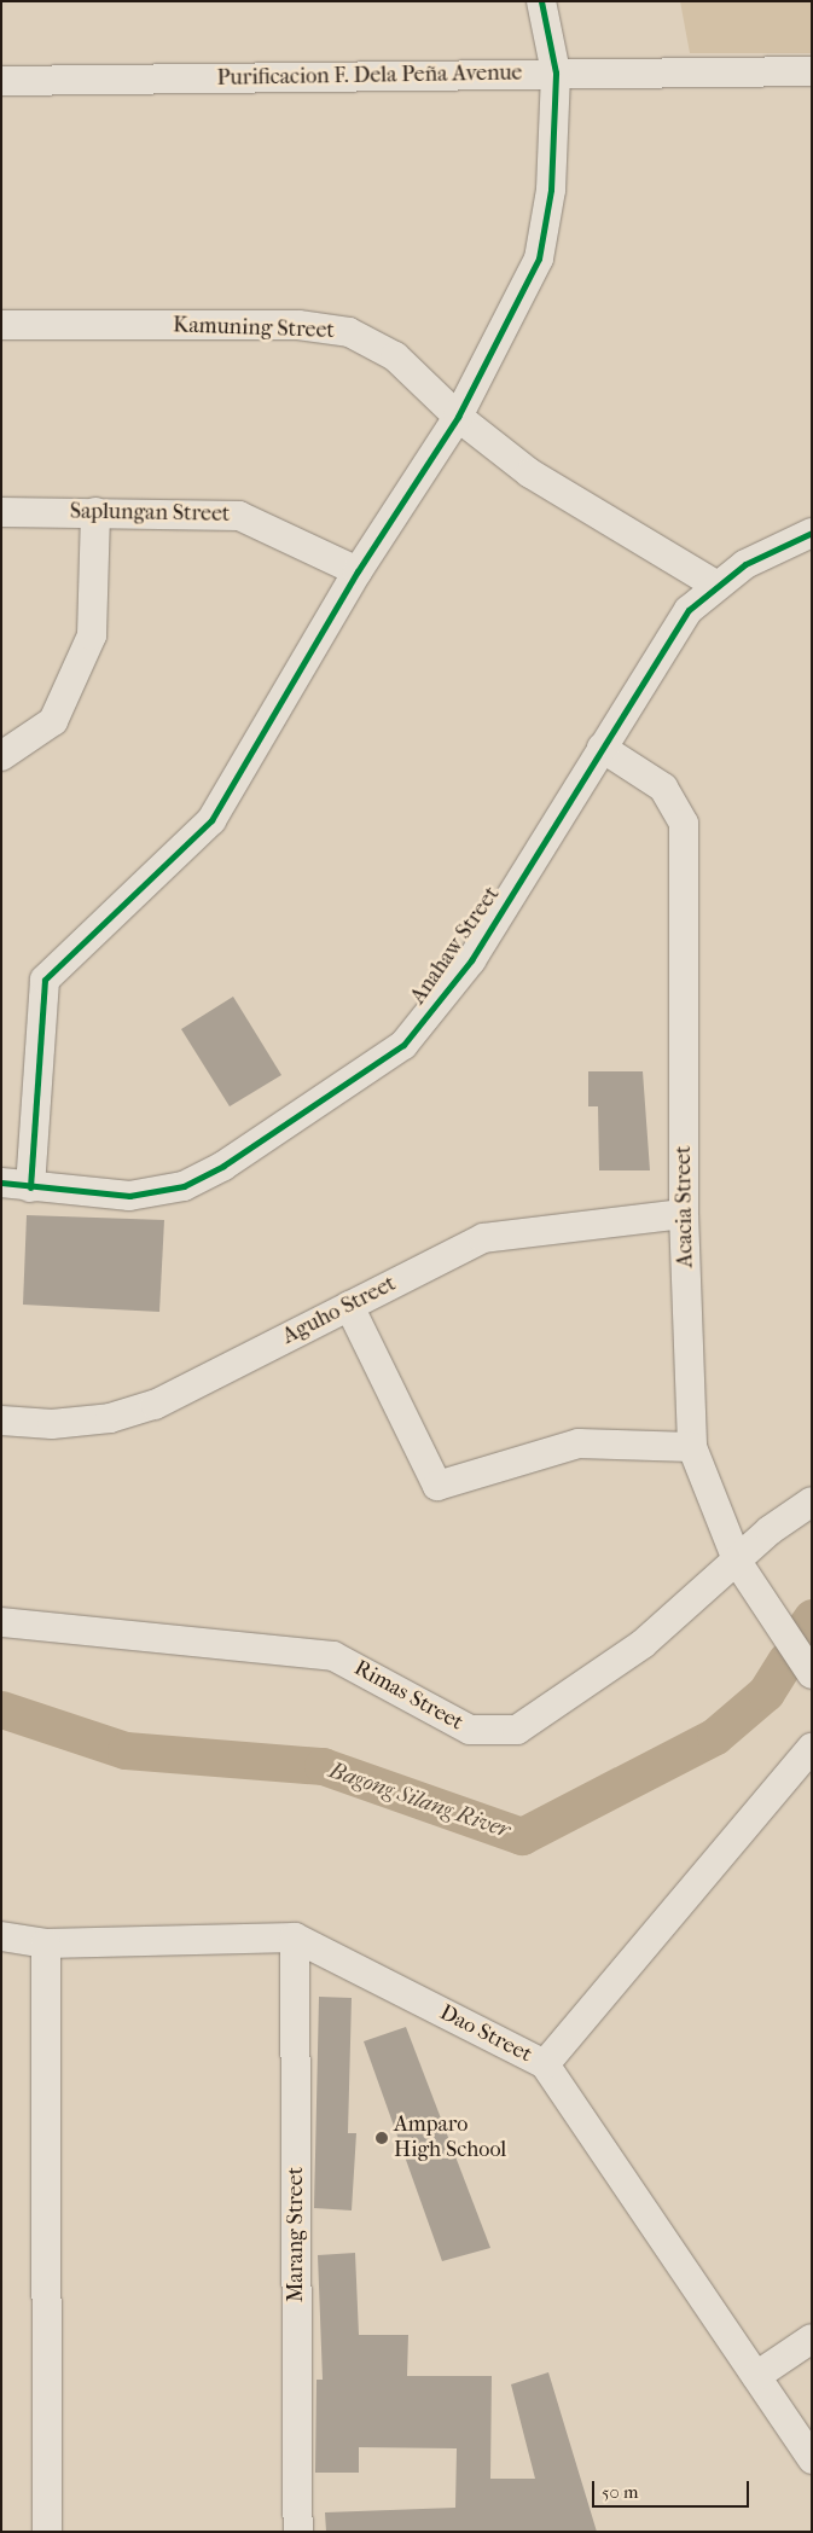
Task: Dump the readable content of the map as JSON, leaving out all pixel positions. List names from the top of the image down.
{
  "streets": {
    "street": [
      "Purificacion F. Dela Peña Avenue",
      "Kamuning Street",
      "Saplungan Street",
      "Anahaw Street",
      "Acacia Street",
      "Aguho Street",
      "Rimas Street",
      "Dao Street",
      "Marang Street"
    ]
  },
  "crossings": [
    ["Kamuning Street", "Anahaw Street"],
    ["Anahaw Street", "Acacia Street"],
    ["Acacia Street", "Aguho Street"],
    ["Acacia Street", "Rimas Street"],
    ["Dao Street", "Marang Street"]
  ],
  "water": ["Bagong Silang River"],
  "places": ["Amparo High School"],
  "scale_bar": "50 m"
}
